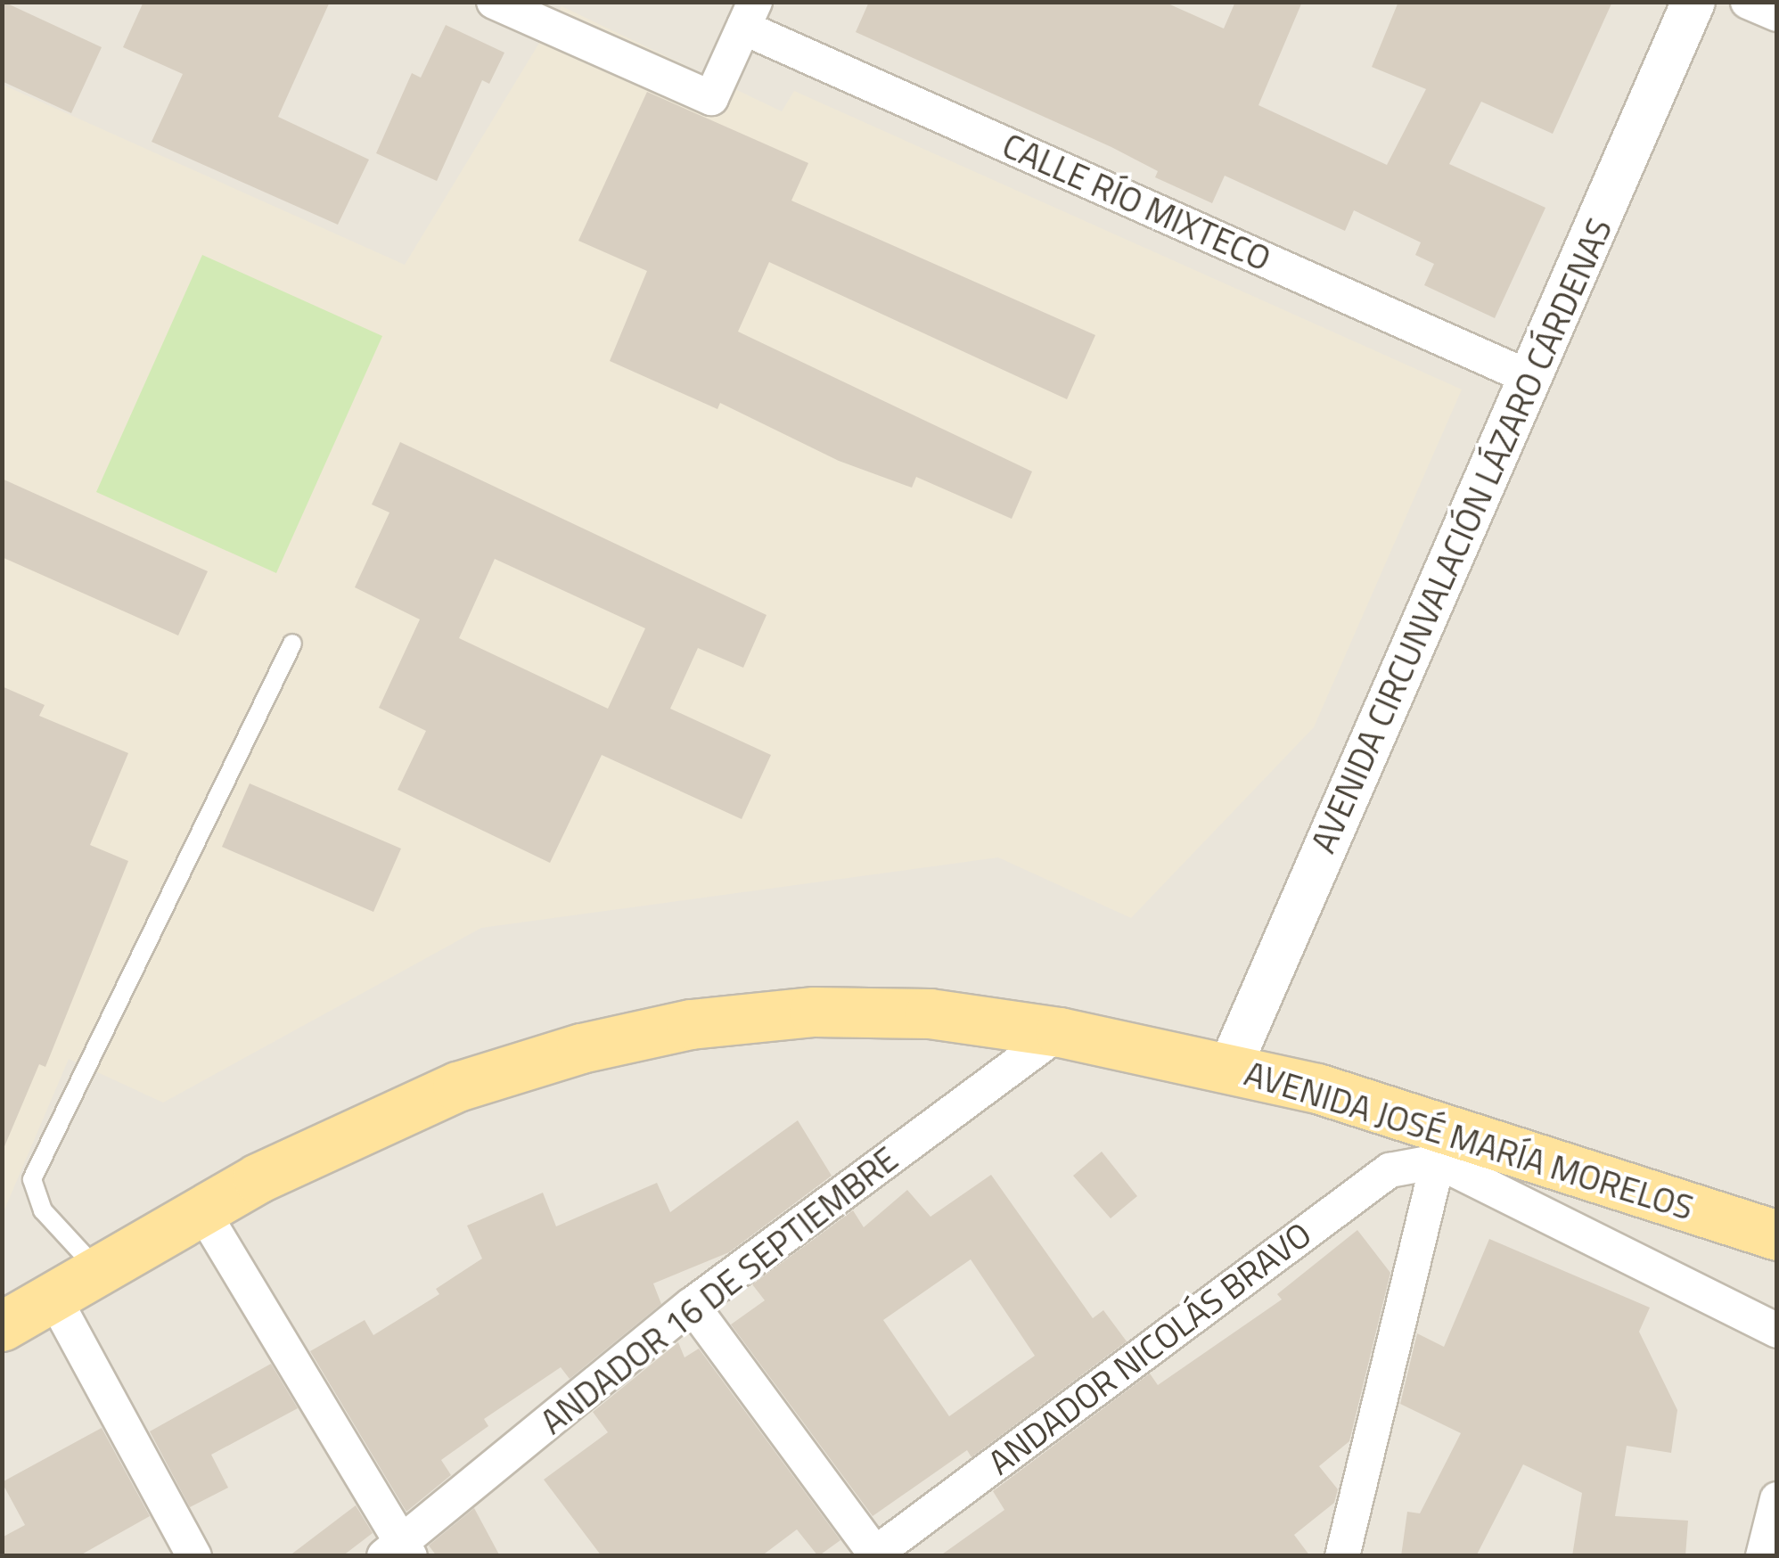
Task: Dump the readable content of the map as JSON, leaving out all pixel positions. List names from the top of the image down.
{
  "streets": {
    "main road": ["AVENIDA JOSÉ MARÍA MORELOS"],
    "street": [
      "CALLE RÍO MIXTECO",
      "AVENIDA CIRCUNVALACIÓN LÁZARO CÁRDENAS",
      "ANDADOR 16 DE SEPTIEMBRE",
      "ANDADOR NICOLÁS BRAVO"
    ]
  },
  "crossings": [
    ["CALLE RÍO MIXTECO", "AVENIDA CIRCUNVALACIÓN LÁZARO CÁRDENAS"],
    ["AVENIDA CIRCUNVALACIÓN LÁZARO CÁRDENAS", "AVENIDA JOSÉ MARÍA MORELOS"],
    ["AVENIDA JOSÉ MARÍA MORELOS", "ANDADOR 16 DE SEPTIEMBRE"],
    ["AVENIDA JOSÉ MARÍA MORELOS", "ANDADOR NICOLÁS BRAVO"]
  ]
}
